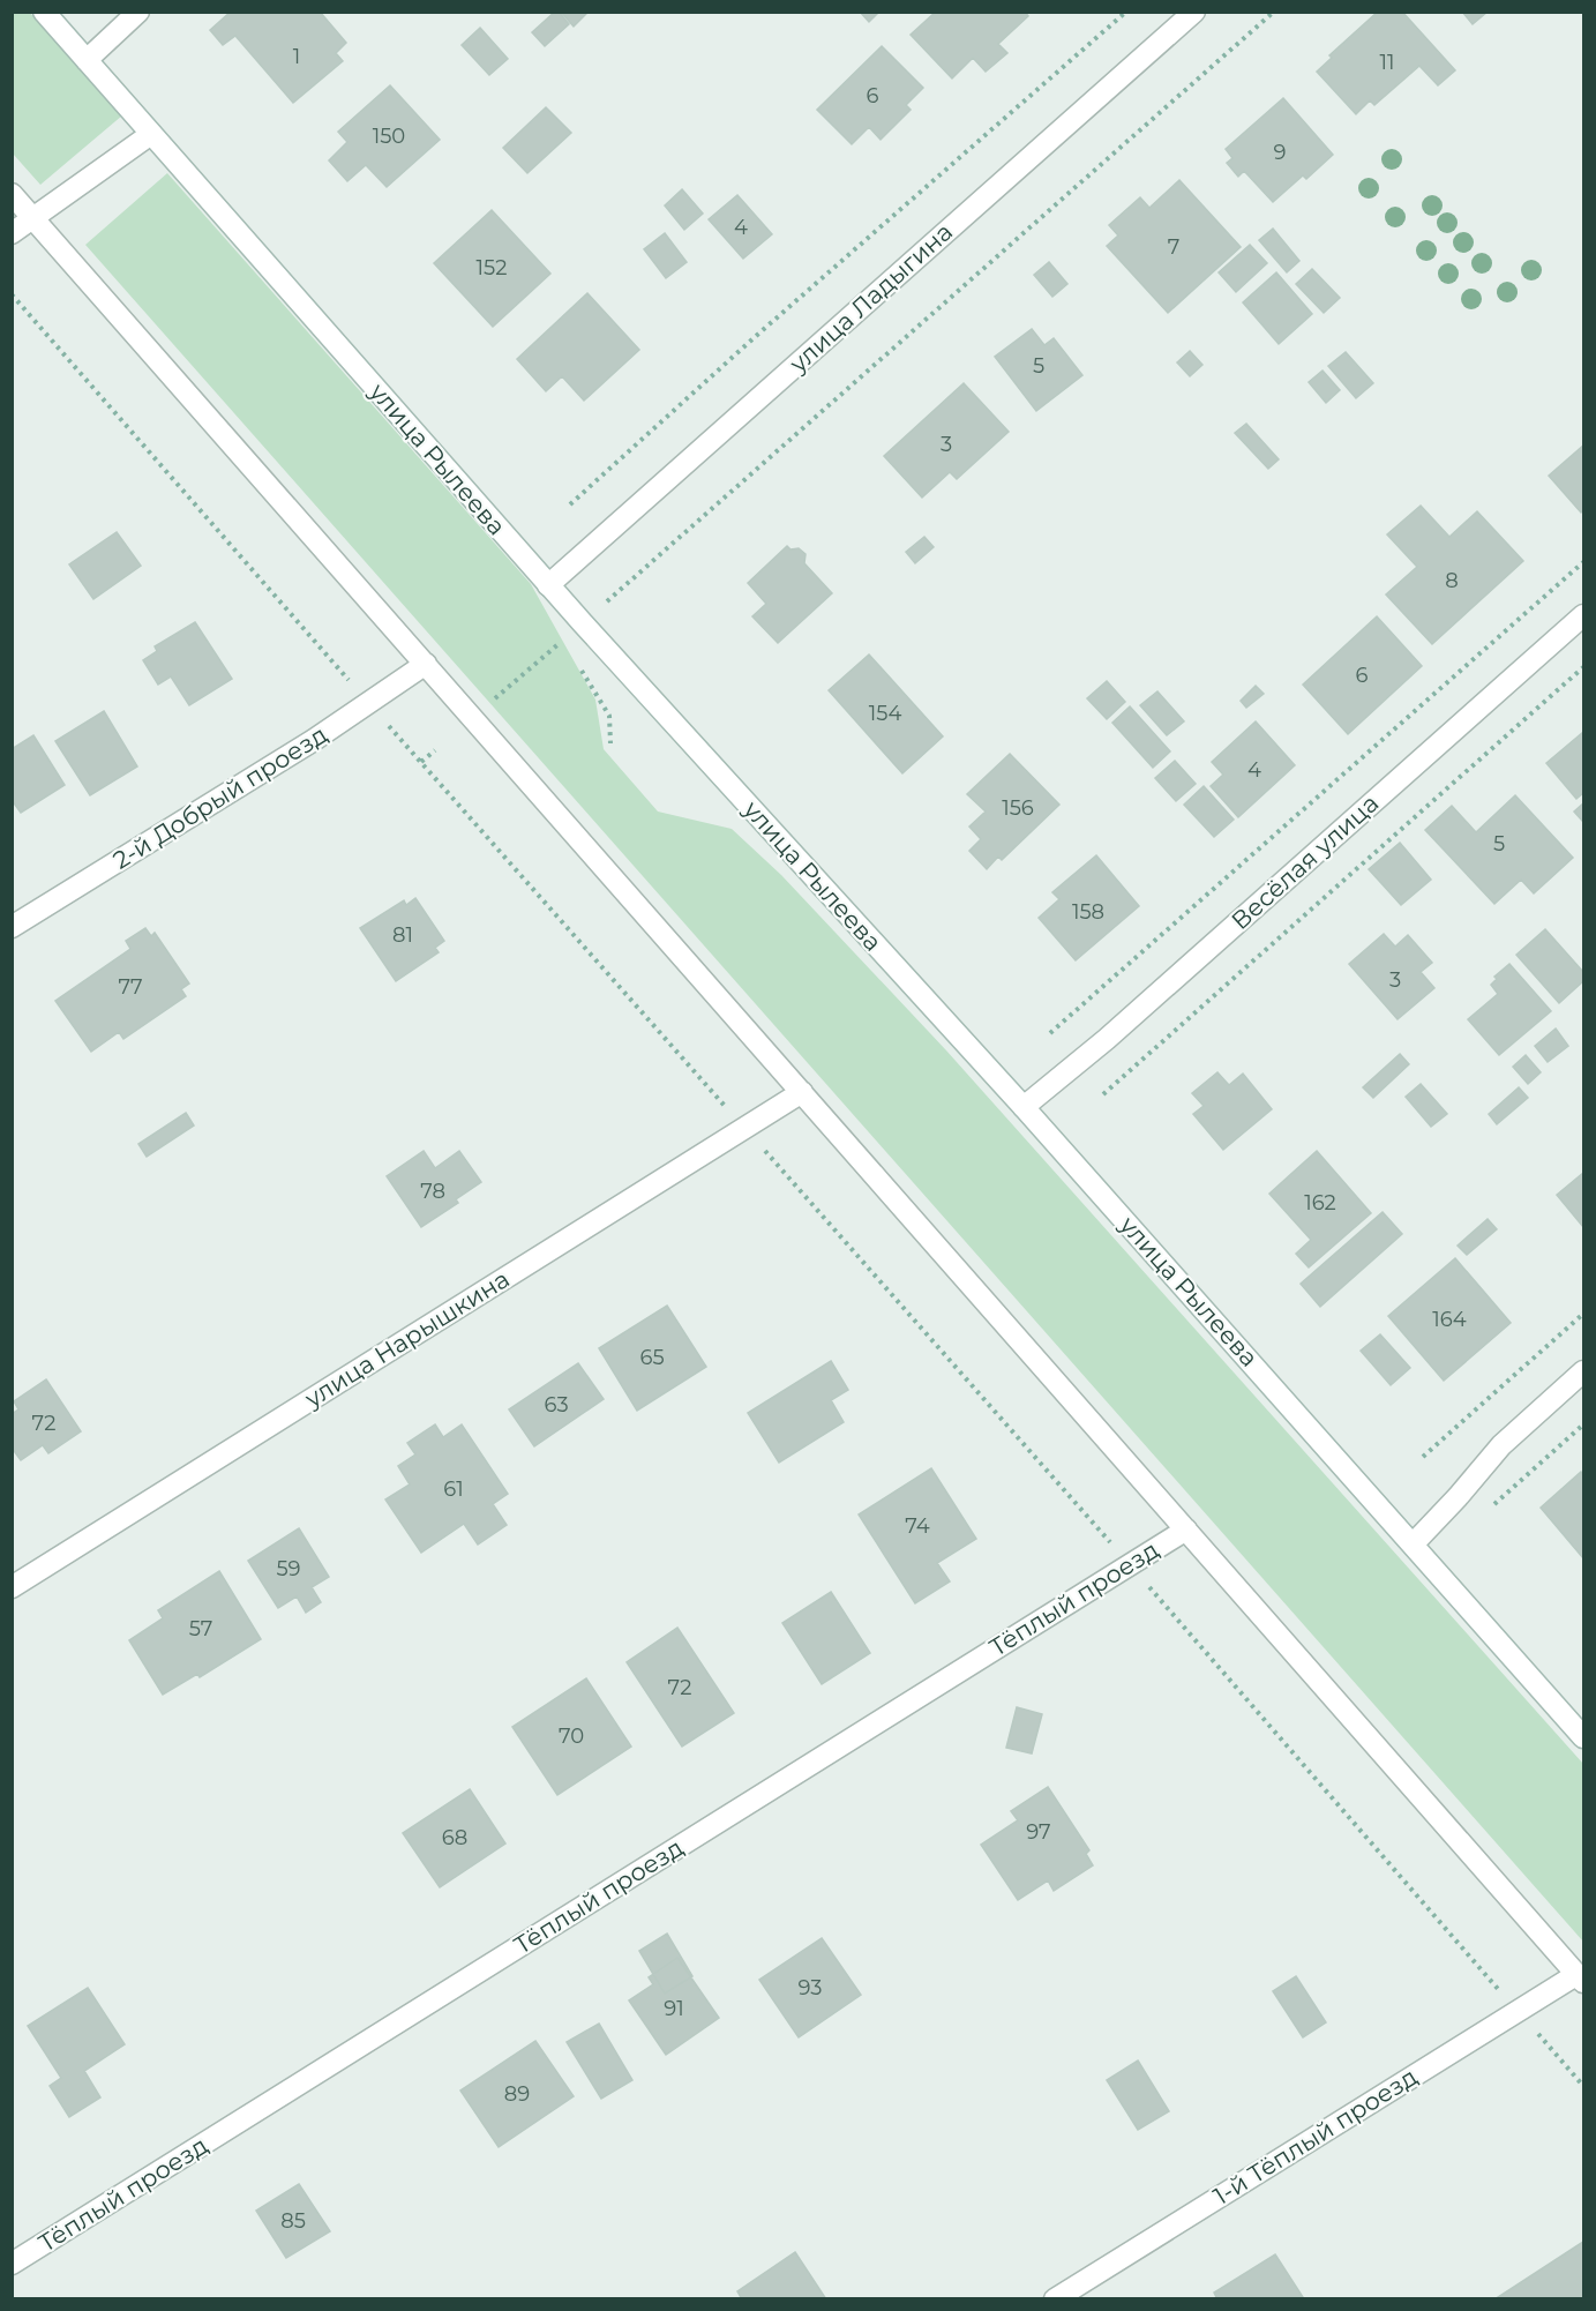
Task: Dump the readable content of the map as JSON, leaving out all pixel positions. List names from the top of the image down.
{
  "streets": {
    "street": [
      "улица Ладыгина",
      "улица Рылеева",
      "2-й Добрый проезд",
      "Весёлая улица",
      "улица Нарышкина",
      "Тёплый проезд",
      "1-й Тёплый проезд"
    ]
  },
  "crossings": [
    ["улица Ладыгина", "улица Рылеева"],
    ["улица Рылеева", "Весёлая улица"]
  ],
  "house_numbers": [
    "1",
    "11",
    "6",
    "150",
    "9",
    "4",
    "7",
    "152",
    "5",
    "3",
    "8",
    "6",
    "154",
    "4",
    "156",
    "5",
    "158",
    "81",
    "3",
    "77",
    "78",
    "162",
    "164",
    "65",
    "63",
    "72",
    "61",
    "74",
    "59",
    "57",
    "72",
    "70",
    "97",
    "68",
    "93",
    "91",
    "89",
    "85"
  ]
}
